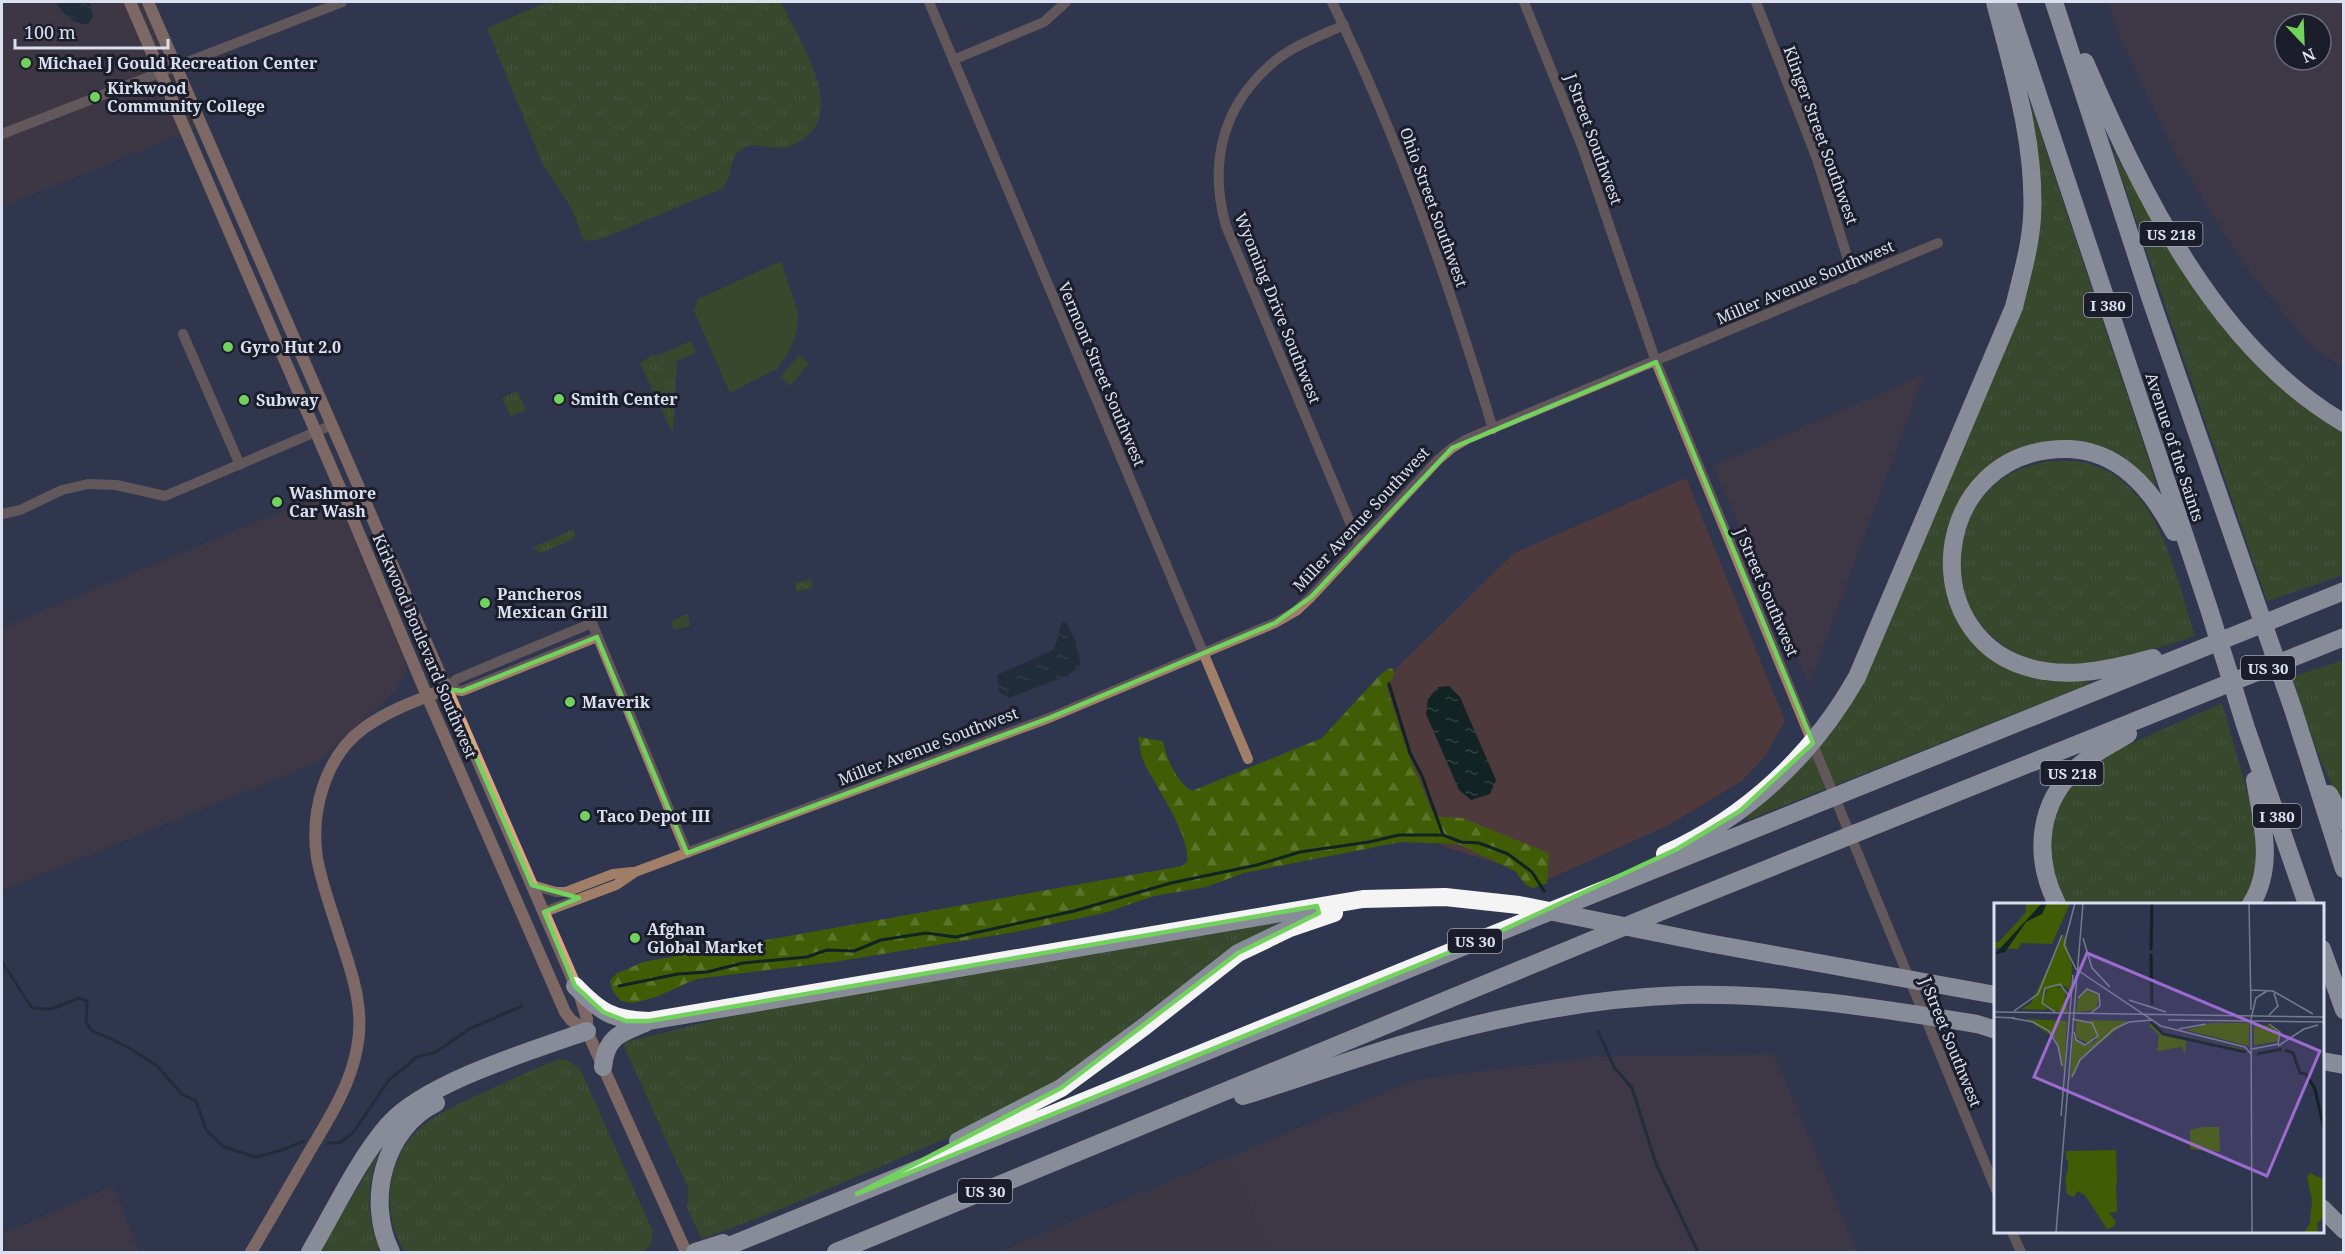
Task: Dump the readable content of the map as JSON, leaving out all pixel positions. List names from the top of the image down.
{
  "streets": {
    "highway": [
      "US 218",
      "I 380",
      "Avenue of the Saints",
      "US 30"
    ],
    "main road": ["Kirkwood Boulevard Southwest"],
    "street": [
      "Klinger Street Southwest",
      "J Street Southwest",
      "Ohio Street Southwest",
      "Miller Avenue Southwest",
      "Wyoming Drive Southwest",
      "Vermont Street Southwest"
    ]
  },
  "crossings": [
    ["Klinger Street Southwest", "Miller Avenue Southwest"],
    ["J Street Southwest", "Miller Avenue Southwest"],
    ["Ohio Street Southwest", "Miller Avenue Southwest"],
    ["Ohio Street Southwest", "Wyoming Drive Southwest"],
    ["US 218", "Avenue of the Saints"],
    ["US 218", "US 30"],
    ["Miller Avenue Southwest", "Wyoming Drive Southwest"],
    ["Miller Avenue Southwest", "Vermont Street Southwest"],
    ["Miller Avenue Southwest", "Kirkwood Boulevard Southwest"]
  ],
  "places": [
    "Michael J Gould Recreation Center",
    "Kirkwood Community College",
    "Gyro Hut 2.0",
    "Smith Center",
    "Subway",
    "Washmore Car Wash",
    "Pancheros Mexican Grill",
    "Maverik",
    "Taco Depot III",
    "Afghan Global Market"
  ],
  "scale_bar": "100 m",
  "north": "bottom right"
}
